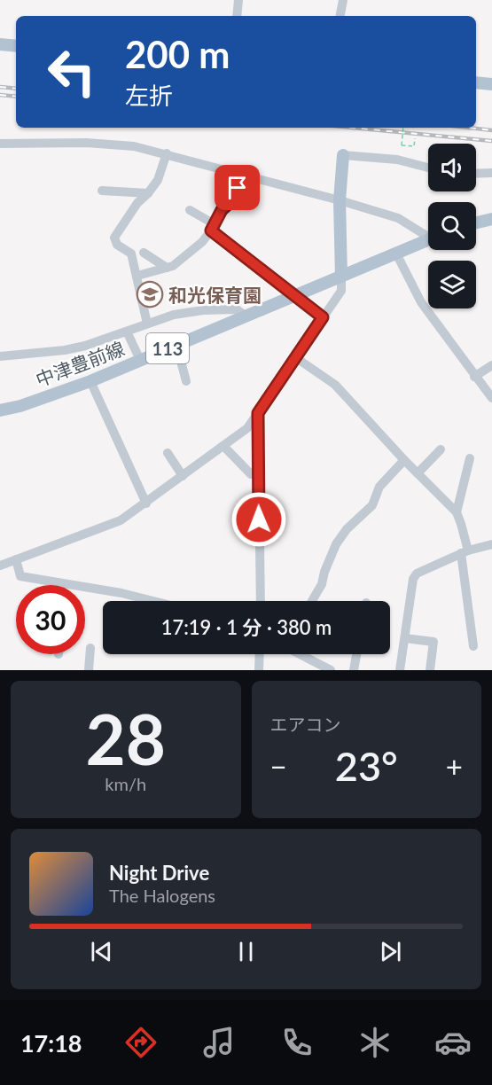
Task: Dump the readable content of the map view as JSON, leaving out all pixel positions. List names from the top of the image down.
{
  "streets": {
    "main road": ["113", "中津豊前線"]
  },
  "places": {
    "school or university": ["和光保育園"]
  },
  "page": {
    "turn": ["200 m", "左折"],
    "limit": "30",
    "trip": "17:19 · 1 分 · 380 m",
    "tile": [
      ["28", "km/h"],
      "エアコン"
    ],
    "heat": ["−", "23°", "+"],
    "song": ["Night Drive", "The Halogens"],
    "tabs": "17:18"
  }
}
